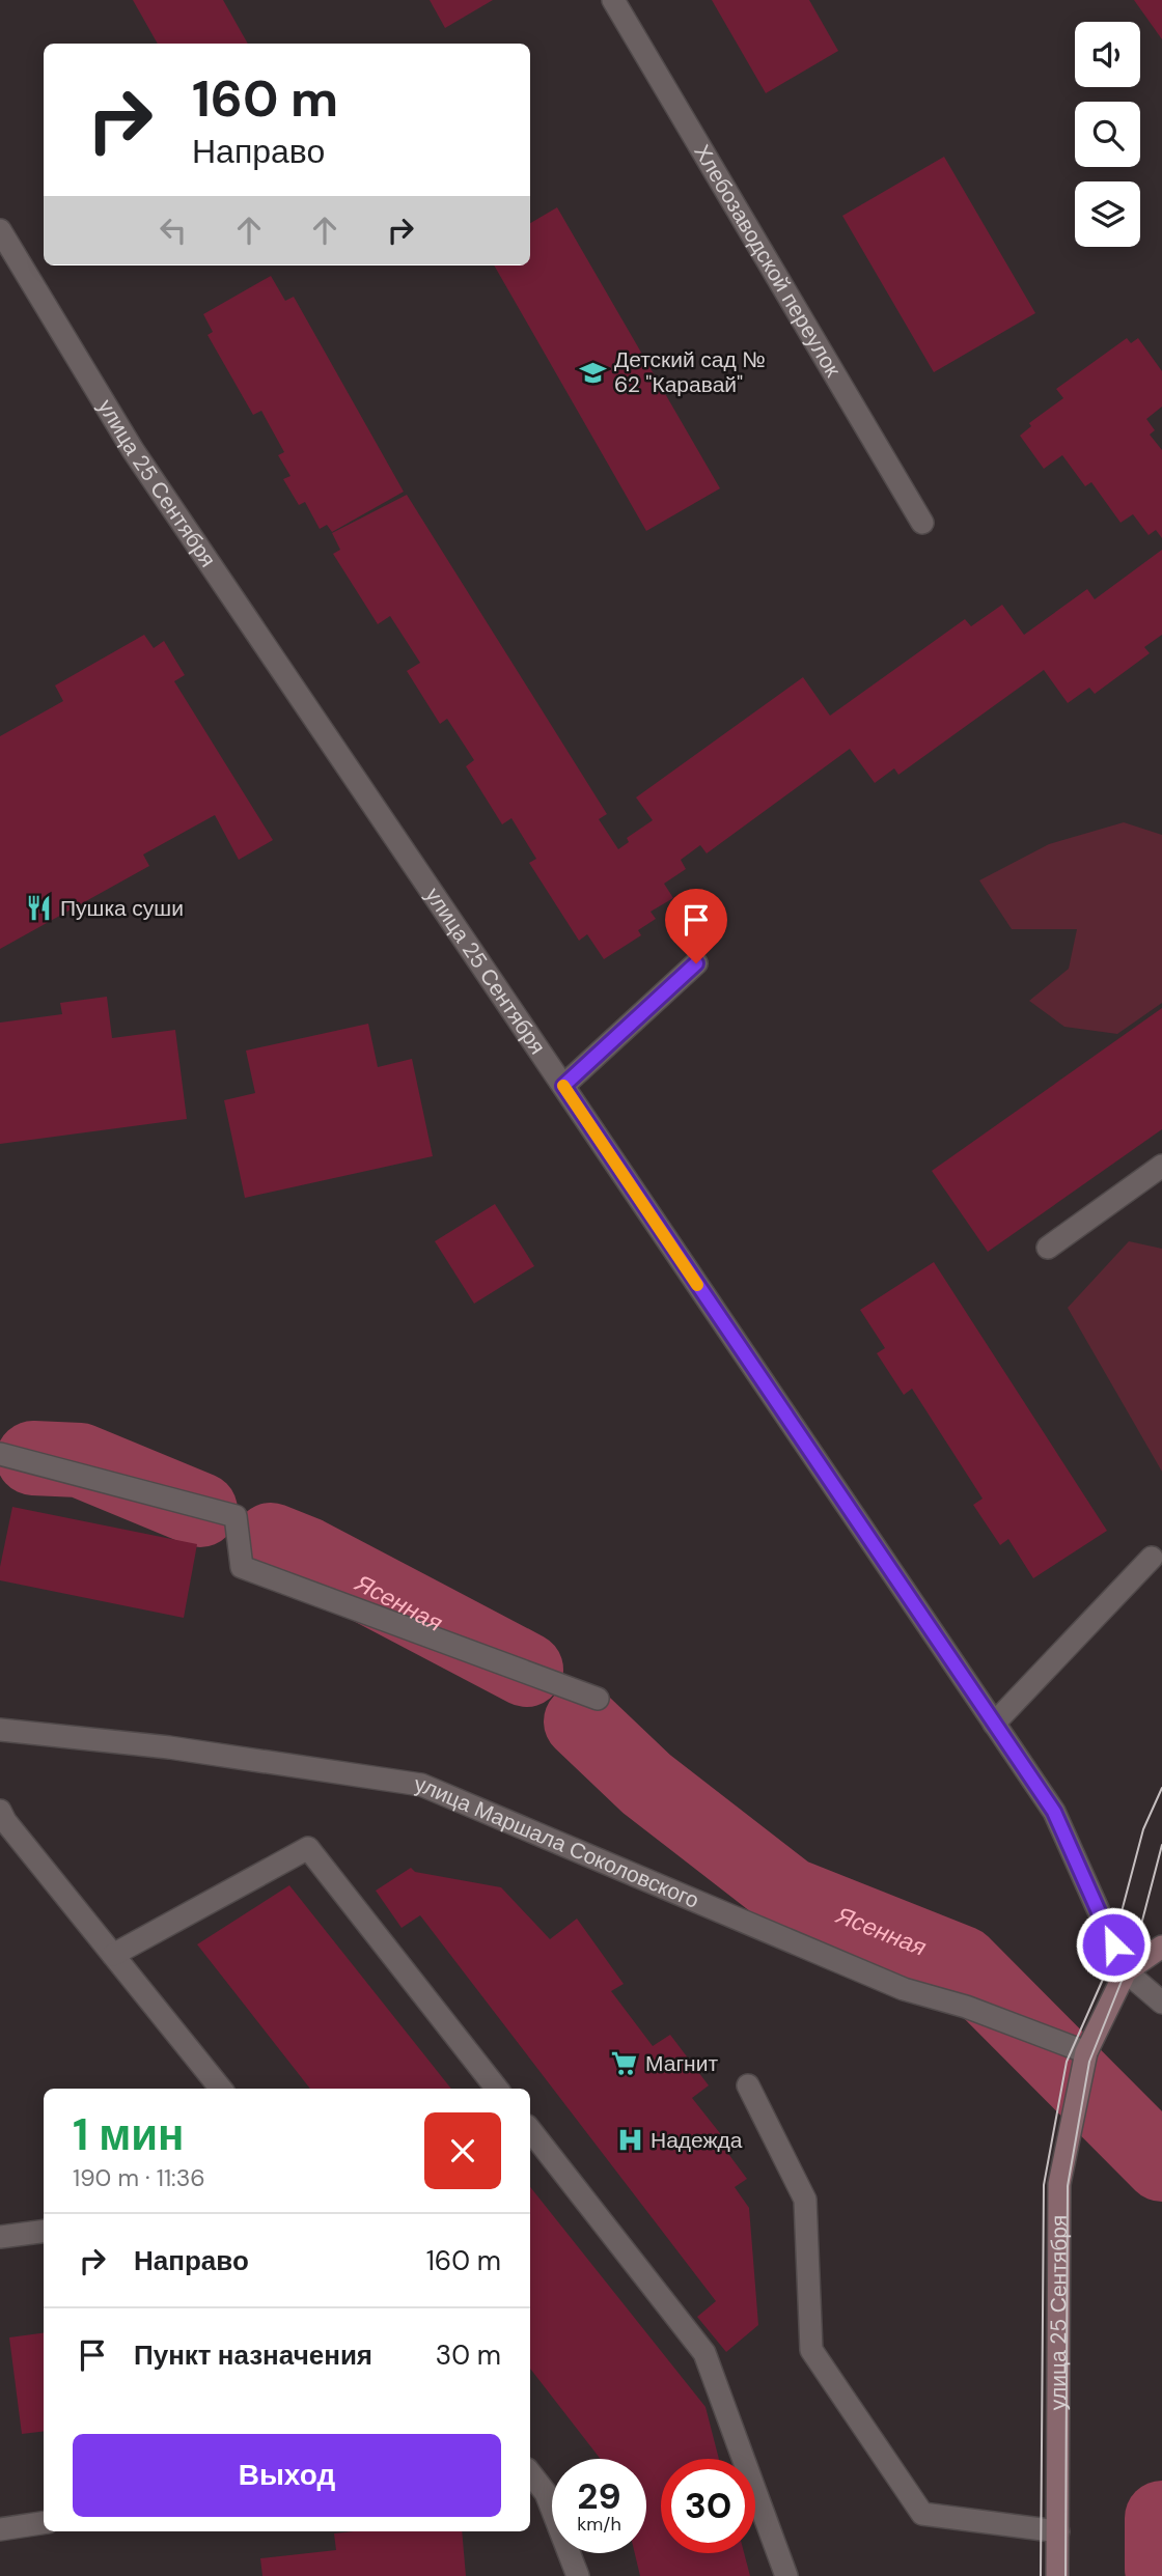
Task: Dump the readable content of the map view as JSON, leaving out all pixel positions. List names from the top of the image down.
{
  "streets": {
    "main road": ["улица 25 Сентября"],
    "street": ["Хлебозаводской переулок", "улица Маршала Соколовского"]
  },
  "crossings": [
    ["улица 25 Сентября", "улица Маршала Соколовского"]
  ],
  "water": ["Ясенная"],
  "places": {
    "school or university": ["Детский сад № 62 \"Каравай\""],
    "restaurant": ["Пушка суши"],
    "supermarket": ["Магнит"],
    "hospital": ["Надежда"]
  },
  "page": {
    "turn": ["160 m", "Направо"],
    "heading": ["1 мин", "190 m · 11:36"],
    "list": [
      {
        "name": "Направо",
        "value": "160 m"
      },
      {
        "name": "Пункт назначения",
        "value": "30 m"
      }
    ],
    "buttons": "Выход",
    "speed": "29 km/h",
    "limit": "30"
  }
}
